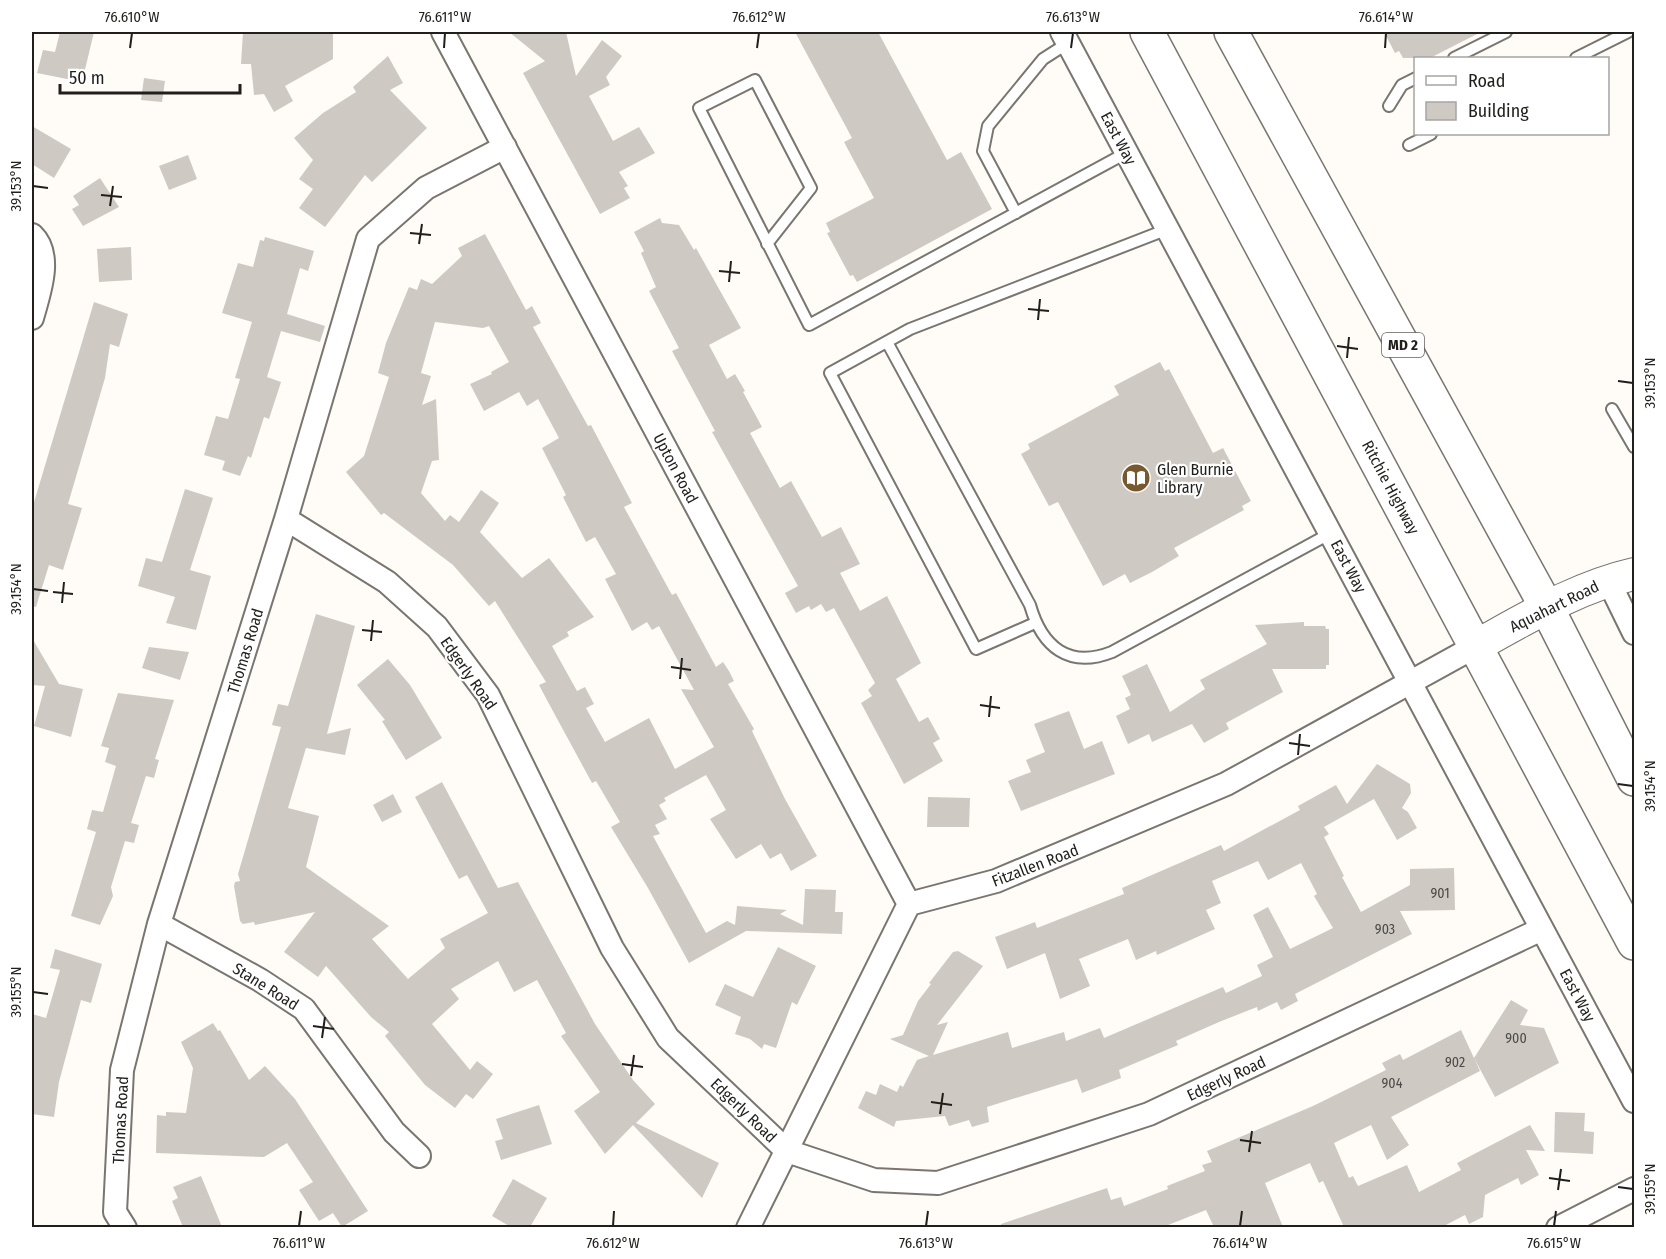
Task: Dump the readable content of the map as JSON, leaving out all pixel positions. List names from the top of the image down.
{
  "streets": {
    "main road": ["MD 2", "Ritchie Highway"],
    "street": [
      "East Way",
      "Upton Road",
      "Aquahart Road",
      "Thomas Road",
      "Edgerly Road",
      "Fitzallen Road",
      "Stane Road"
    ]
  },
  "crossings": [
    ["East Way", "Edgerly Road"],
    ["East Way", "Fitzallen Road"],
    ["MD 2", "Aquahart Road"],
    ["Upton Road", "Thomas Road"],
    ["Upton Road", "Fitzallen Road"],
    ["Ritchie Highway", "Aquahart Road"],
    ["Ritchie Highway", "Fitzallen Road"],
    ["Aquahart Road", "Fitzallen Road"],
    ["Thomas Road", "Edgerly Road"],
    ["Thomas Road", "Stane Road"]
  ],
  "places": {
    "library": ["Glen Burnie Library"]
  },
  "house_numbers": [
    "901",
    "903",
    "900",
    "902",
    "904"
  ],
  "legend": ["Road", "Building"],
  "scale_bar": "50 m",
  "coordinates": [
    "76.610°W",
    "76.611°W",
    "76.612°W",
    "76.613°W",
    "76.614°W",
    "39.153°N",
    "39.154°N",
    "39.155°N",
    "76.615°W"
  ]
}
